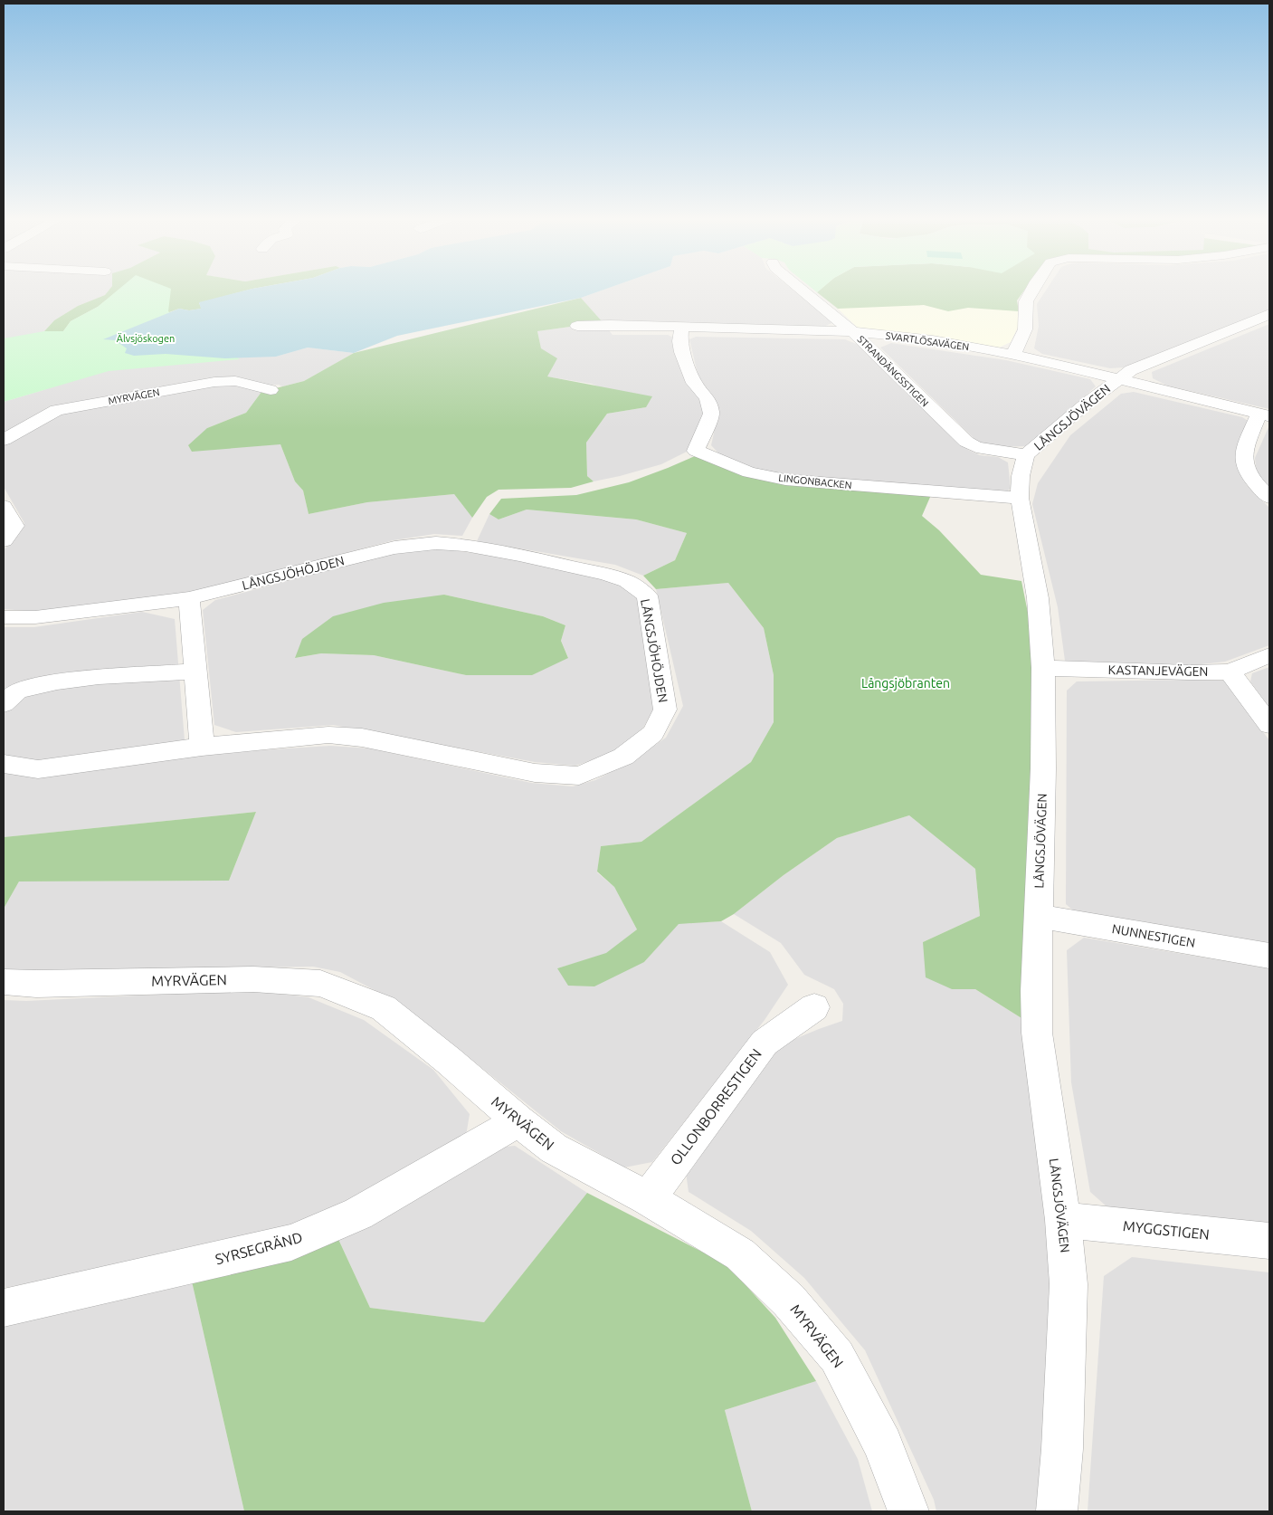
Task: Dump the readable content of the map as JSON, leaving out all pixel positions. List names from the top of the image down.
{
  "streets": {
    "street": [
      "SVARTLÖSAVÄGEN",
      "STRANDÄNGSSTIGEN",
      "MYRVÄGEN",
      "LÅNGSJÖVÄGEN",
      "LINGONBACKEN",
      "LÅNGSJÖHÖJDEN",
      "KASTANJEVÄGEN",
      "NUNNESTIGEN",
      "OLLONBORRESTIGEN",
      "MYGGSTIGEN",
      "SYRSEGRÄND"
    ]
  },
  "crossings": [
    ["SVARTLÖSAVÄGEN", "STRANDÄNGSSTIGEN"],
    ["SVARTLÖSAVÄGEN", "LÅNGSJÖVÄGEN"],
    ["SVARTLÖSAVÄGEN", "LINGONBACKEN"],
    ["STRANDÄNGSSTIGEN", "LÅNGSJÖVÄGEN"],
    ["MYRVÄGEN", "OLLONBORRESTIGEN"],
    ["MYRVÄGEN", "SYRSEGRÄND"],
    ["LÅNGSJÖVÄGEN", "LINGONBACKEN"],
    ["LÅNGSJÖVÄGEN", "KASTANJEVÄGEN"],
    ["LÅNGSJÖVÄGEN", "NUNNESTIGEN"],
    ["LÅNGSJÖVÄGEN", "MYGGSTIGEN"]
  ],
  "parks": ["Älvsjöskogen", "Långsjöbranten"]
}
